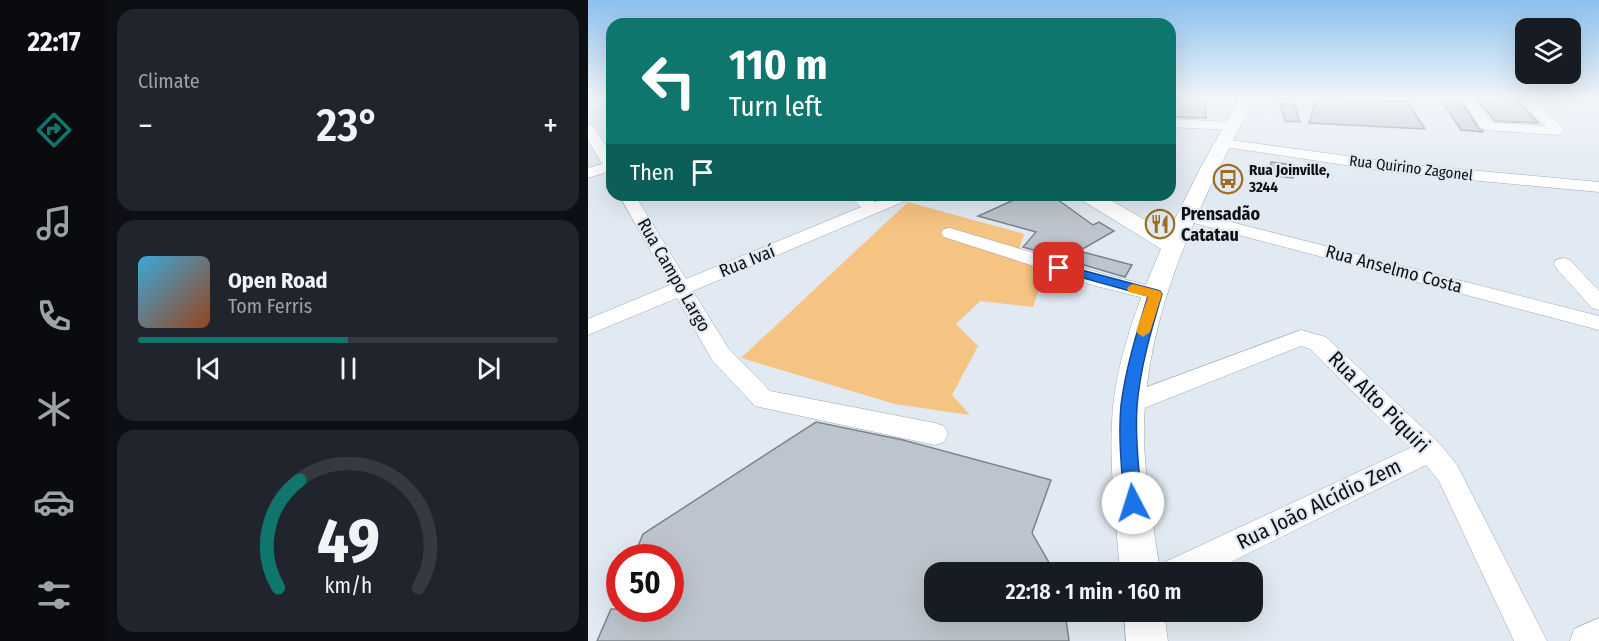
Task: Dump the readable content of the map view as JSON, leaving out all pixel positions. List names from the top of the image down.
{
  "streets": {
    "street": [
      "Rua Quirino Zagonel",
      "Rua Ivaí",
      "Rua Anselmo Costa",
      "Rua Campo Largo",
      "Rua Alto Piquiri",
      "Rua João Alcídio Zem"
    ]
  },
  "crossings": [
    ["Rua Ivaí", "Rua Campo Largo"],
    ["Rua Alto Piquiri", "Rua João Alcídio Zem"]
  ],
  "places": {
    "bus stop": ["Rua Joinville, 3244"],
    "restaurant": ["Prensadão Catatau"]
  },
  "page": {
    "tabs": "22:17",
    "tile": "Climate",
    "turn": ["110 m", "Turn left"],
    "heat": ["−", "23°", "+"],
    "then": "Then",
    "song": ["Open Road", "Tom Ferris"],
    "limit": "50",
    "trip": "22:18 · 1 min · 160 m",
    "gauge": ["49", "km/h"]
  }
}
